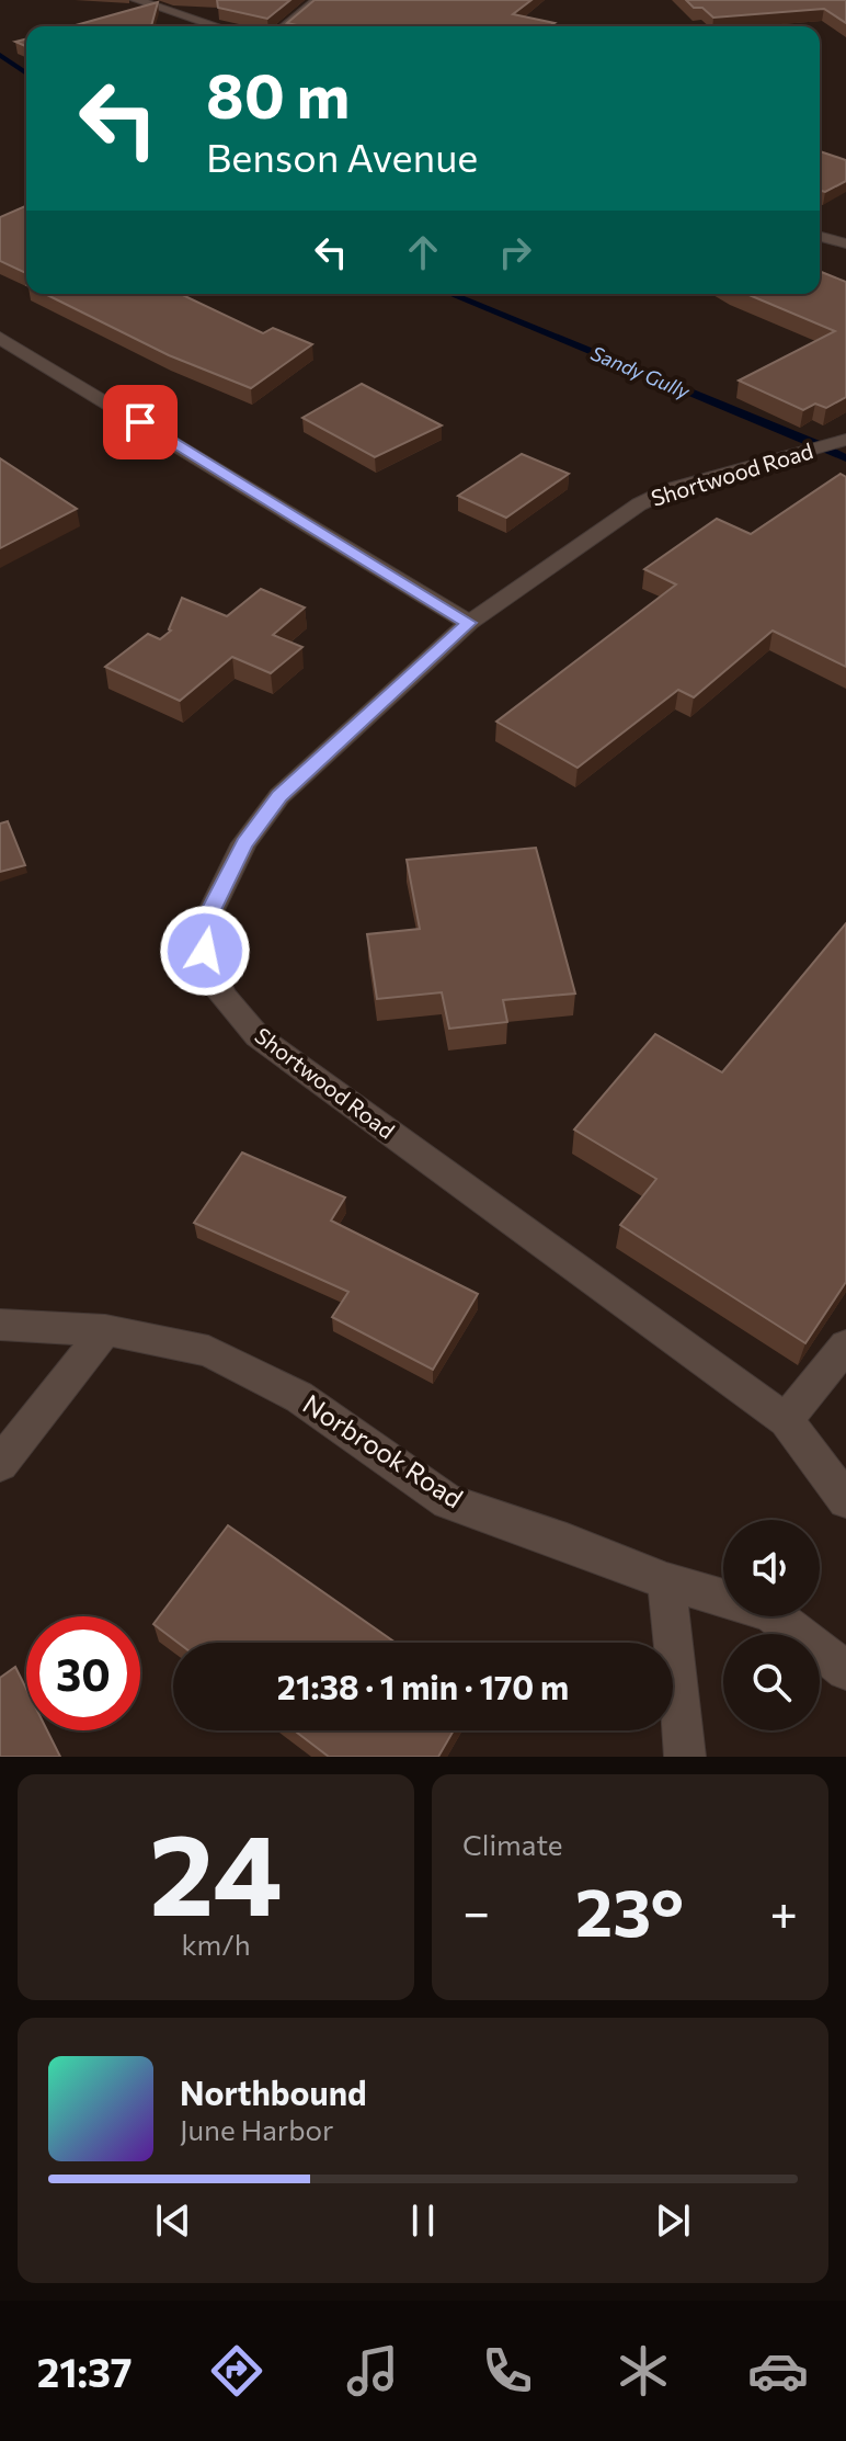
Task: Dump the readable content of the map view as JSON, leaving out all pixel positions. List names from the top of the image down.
{
  "streets": {
    "street": ["Shortwood Road", "Norbrook Road"]
  },
  "water": ["Sandy Gully"],
  "page": {
    "turn": ["80 m", "Benson Avenue"],
    "limit": "30",
    "trip": "21:38 · 1 min · 170 m",
    "tile": [
      ["24", "km/h"],
      "Climate"
    ],
    "heat": ["−", "23°", "+"],
    "song": ["Northbound", "June Harbor"],
    "tabs": "21:37"
  }
}
